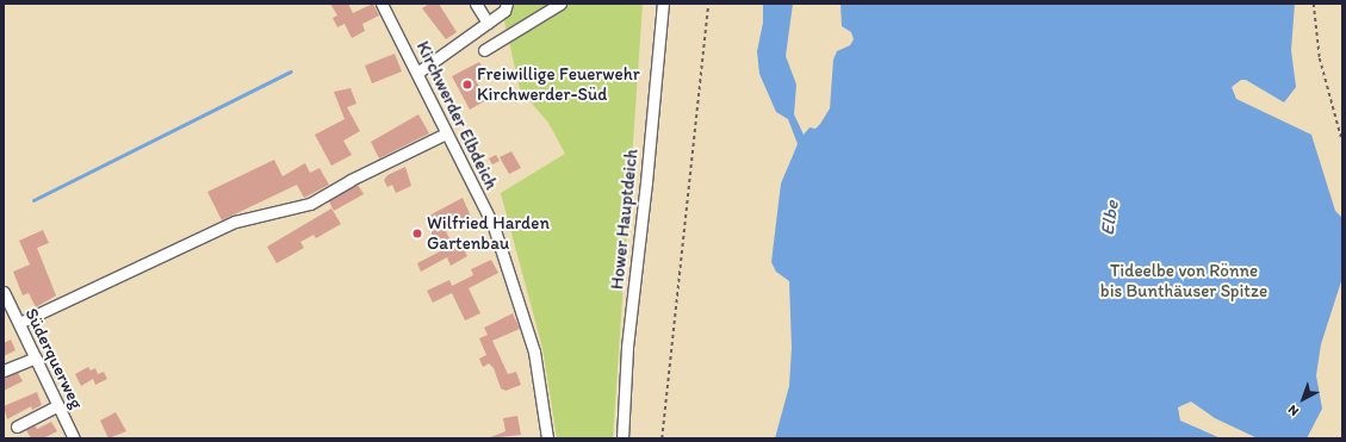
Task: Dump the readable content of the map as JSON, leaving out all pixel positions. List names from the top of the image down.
{
  "streets": {
    "street": ["Kirchwerder Elbdeich", "Hower Hauptdeich", "Süderquerweg"]
  },
  "water": ["Elbe"],
  "parks": ["Tideelbe von Rönne bis Bunthäuser Spitze"],
  "places": ["Freiwillige Feuerwehr Kirchwerder-Süd", "Wilfried Harden Gartenbau"],
  "north": "bottom left"
}
